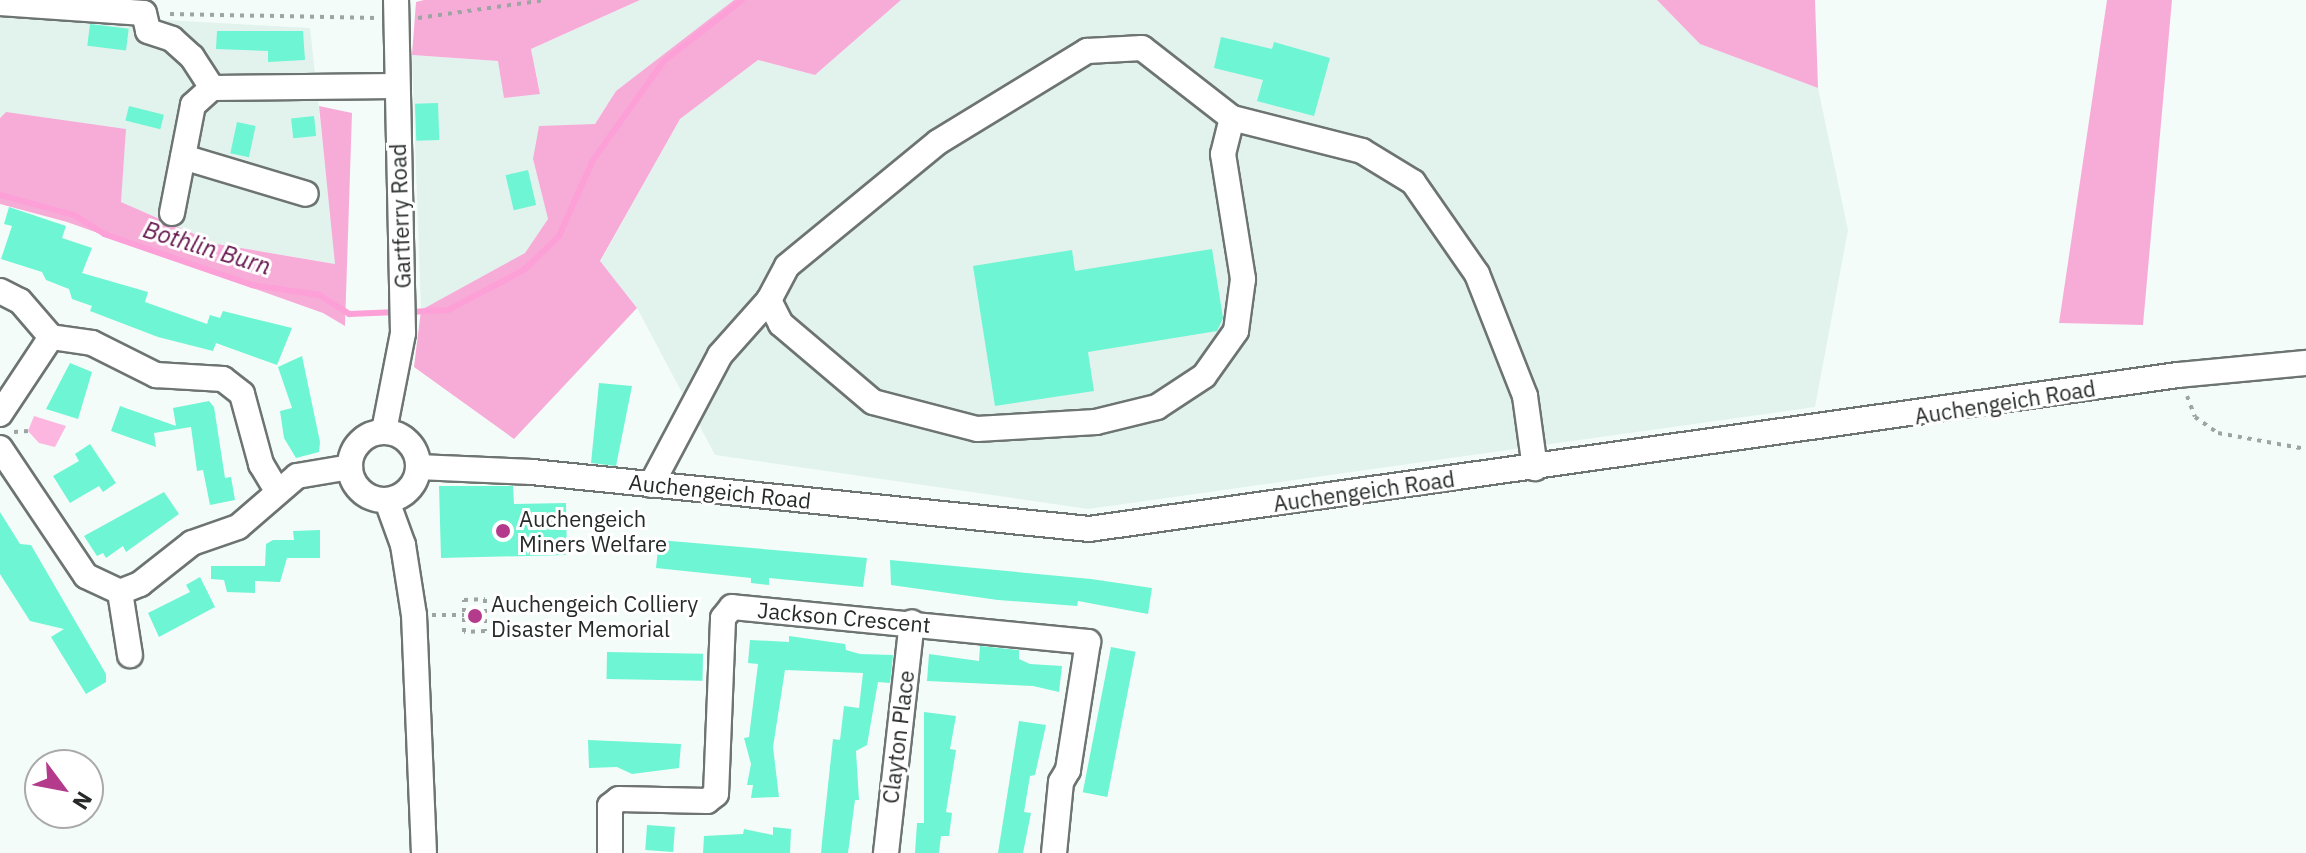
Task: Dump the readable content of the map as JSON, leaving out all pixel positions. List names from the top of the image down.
{
  "streets": {
    "street": [
      "Gartferry Road",
      "Auchengeich Road",
      "Jackson Crescent",
      "Clayton Place"
    ]
  },
  "crossings": [
    ["Gartferry Road", "Auchengeich Road"],
    ["Jackson Crescent", "Clayton Place"]
  ],
  "water": ["Bothlin Burn"],
  "places": ["Auchengeich Miners Welfare", "Auchengeich Colliery Disaster Memorial"],
  "north": "bottom right"
}
